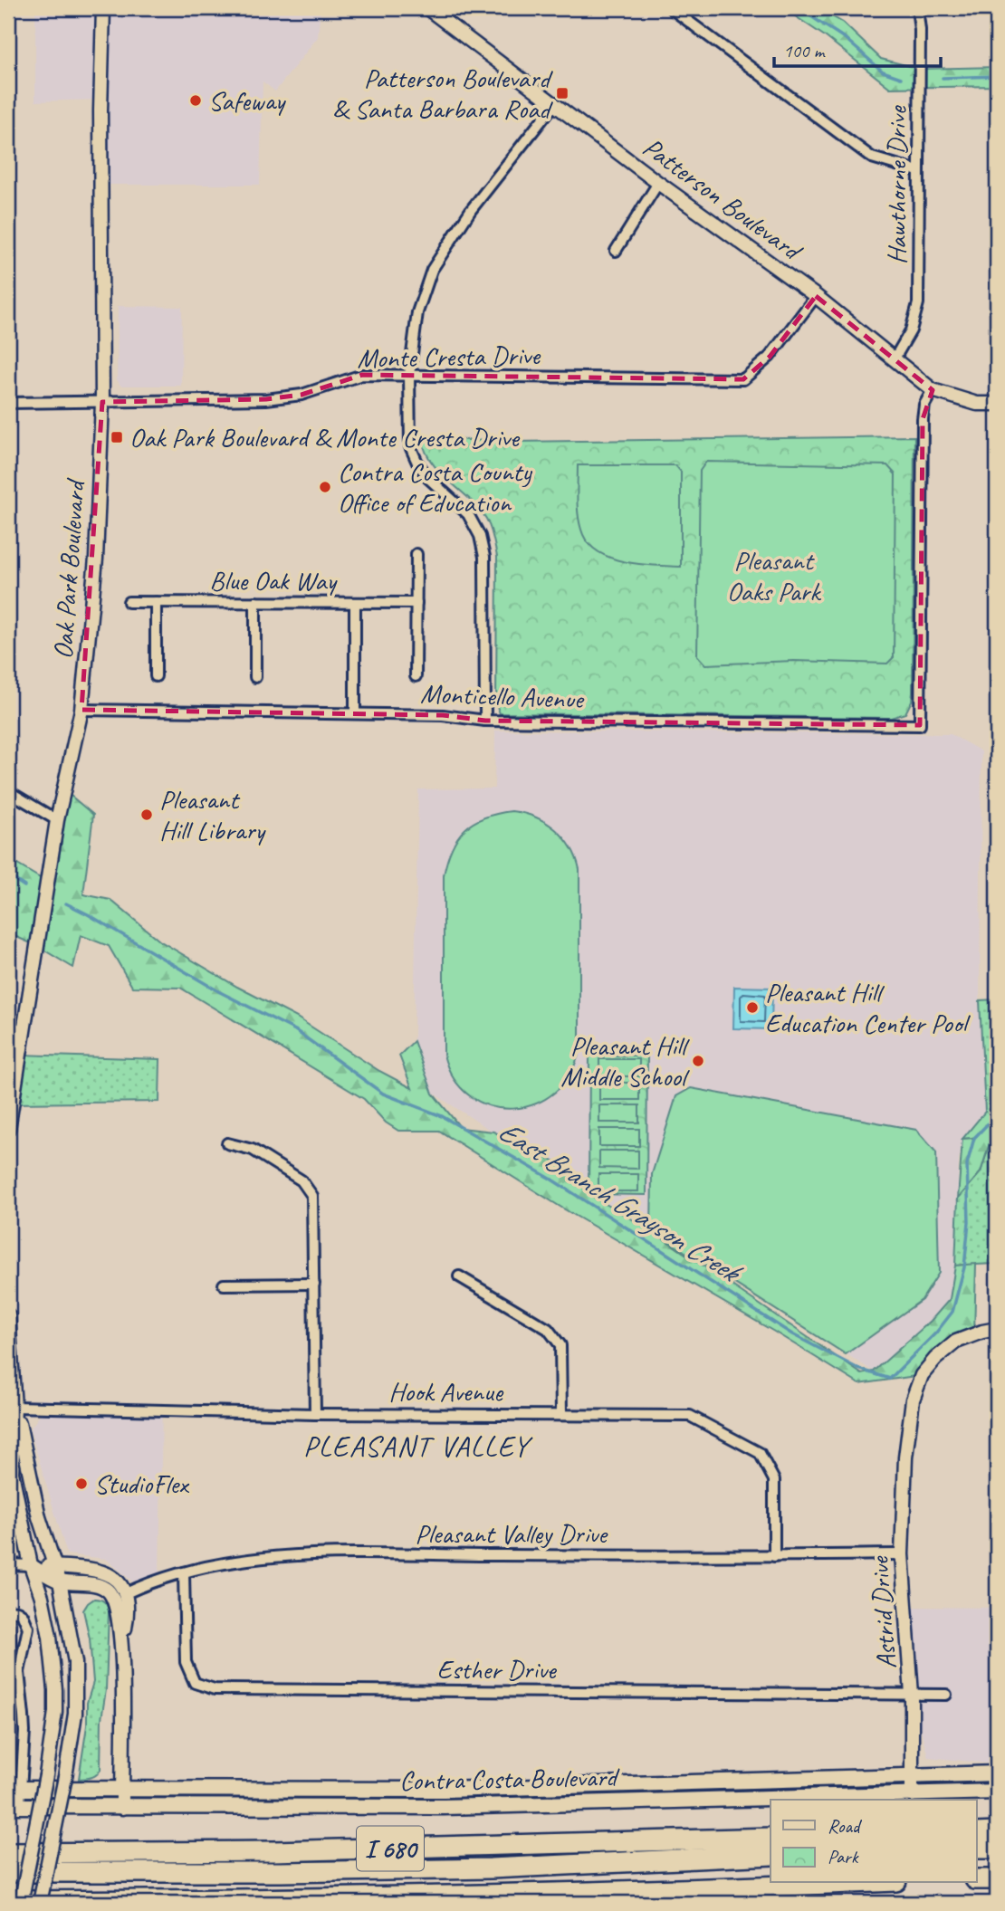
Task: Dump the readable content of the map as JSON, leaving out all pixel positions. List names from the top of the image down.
{
  "streets": {
    "highway": ["I 680"],
    "main road": ["Contra Costa Boulevard"],
    "street": [
      "Hawthorne Drive",
      "Patterson Boulevard",
      "Monte Cresta Drive",
      "Oak Park Boulevard",
      "Blue Oak Way",
      "Monticello Avenue",
      "Hook Avenue",
      "Pleasant Valley Drive",
      "Astrid Drive",
      "Esther Drive"
    ]
  },
  "crossings": [
    ["Hawthorne Drive", "Patterson Boulevard"],
    ["Patterson Boulevard", "Monte Cresta Drive"],
    ["Patterson Boulevard", "Monticello Avenue"],
    ["Monte Cresta Drive", "Oak Park Boulevard"],
    ["Oak Park Boulevard", "Monticello Avenue"],
    ["Hook Avenue", "Pleasant Valley Drive"],
    ["Pleasant Valley Drive", "Astrid Drive"],
    ["Pleasant Valley Drive", "Esther Drive"],
    ["Astrid Drive", "Esther Drive"],
    ["Astrid Drive", "Contra Costa Boulevard"]
  ],
  "districts": ["PLEASANT VALLEY"],
  "water": ["East Branch Grayson Creek"],
  "parks": ["Pleasant Oaks Park"],
  "places": {
    "transit": ["Patterson Boulevard & Santa Barbara Road", "Oak Park Boulevard & Monte Cresta Drive"],
    "other": [
      "Safeway",
      "Contra Costa County Office of Education",
      "Pleasant Hill Library",
      "Pleasant Hill Education Center Pool",
      "Pleasant Hill Middle School",
      "StudioFlex"
    ]
  },
  "legend": ["Road", "Park"],
  "scale_bar": "100 m"
}
